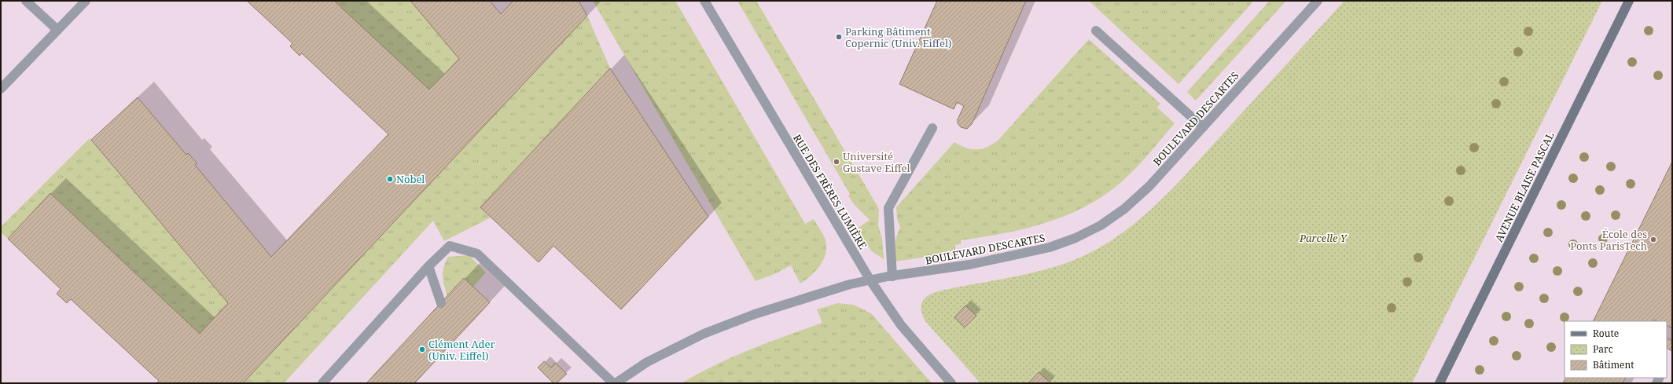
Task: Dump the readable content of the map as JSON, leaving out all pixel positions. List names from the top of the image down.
{
  "streets": {
    "street": ["BOULEVARD DESCARTES", "AVENUE BLAISE PASCAL", "RUE DES FRÈRES LUMIÈRE"]
  },
  "crossings": [
    ["BOULEVARD DESCARTES", "RUE DES FRÈRES LUMIÈRE"]
  ],
  "parks": ["Parcelle Y"],
  "places": [
    "Parking Bâtiment Copernic (Univ. Eiffel)",
    "Université Gustave Eiffel",
    "Nobel",
    "École des Ponts ParisTech",
    "Clément Ader (Univ. Eiffel)"
  ],
  "legend": ["Route", "Parc", "Bâtiment"]
}
